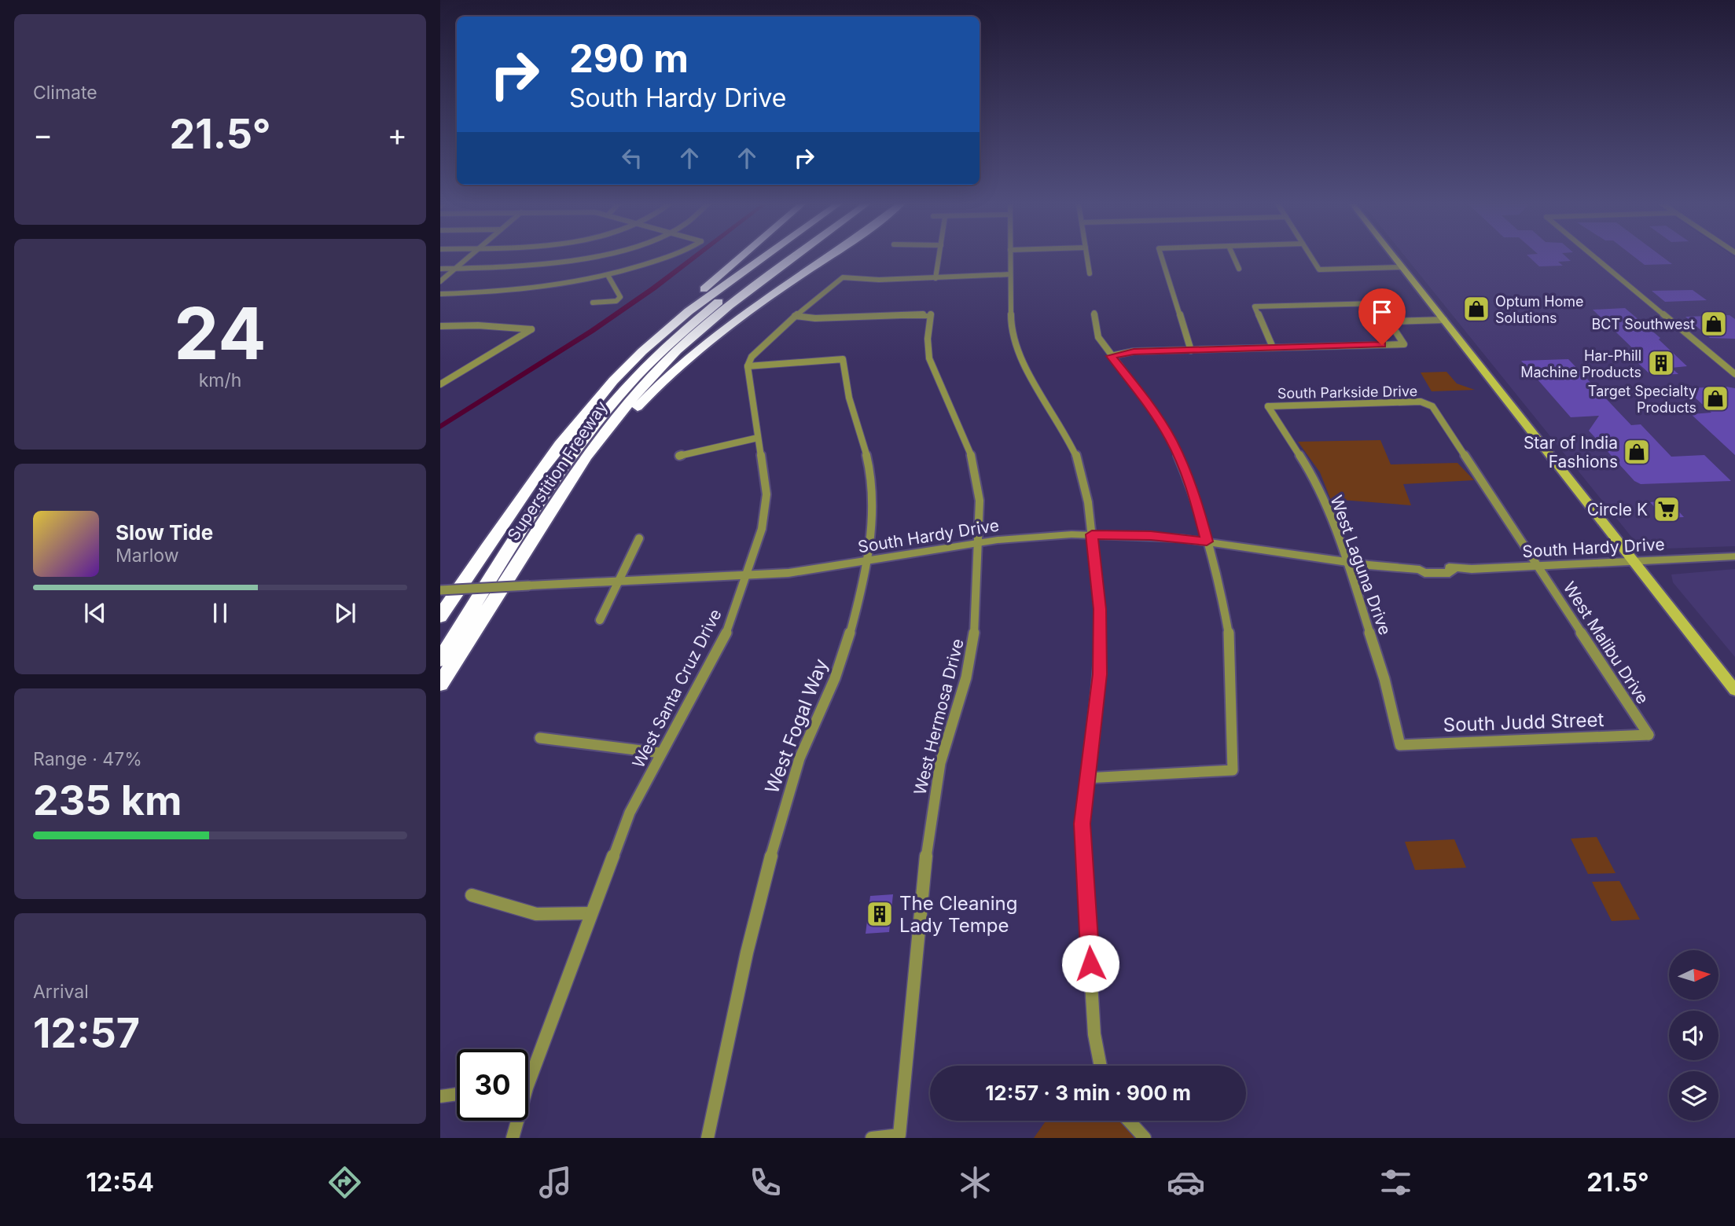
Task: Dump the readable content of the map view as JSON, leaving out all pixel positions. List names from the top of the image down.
{
  "streets": {
    "highway": ["Superstition Freeway"],
    "street": [
      "South Parkside Drive",
      "South Hardy Drive",
      "West Laguna Drive",
      "West Malibu Drive",
      "West Santa Cruz Drive",
      "West Hermosa Drive",
      "South Judd Street",
      "West Fogal Way"
    ]
  },
  "crossings": [
    ["South Parkside Drive", "West Laguna Drive"],
    ["South Parkside Drive", "West Malibu Drive"],
    ["South Hardy Drive", "West Laguna Drive"],
    ["South Hardy Drive", "West Malibu Drive"],
    ["South Hardy Drive", "West Santa Cruz Drive"],
    ["South Hardy Drive", "West Hermosa Drive"],
    ["South Hardy Drive", "West Fogal Way"],
    ["West Laguna Drive", "South Judd Street"],
    ["West Malibu Drive", "South Judd Street"],
    ["West Santa Cruz Drive", "West Fogal Way"]
  ],
  "places": {
    "shop": [
      "Optum Home Solutions",
      "BCT Southwest",
      "Target Specialty Products",
      "Star of India Fashions"
    ],
    "building": ["Har-Phill Machine Products", "The Cleaning Lady Tempe"],
    "supermarket": ["Circle K"]
  },
  "north": "right",
  "page": {
    "tile": [
      "Climate",
      ["24", "km/h"],
      ["Range · 47%", "235 km"],
      ["Arrival", "12:57"]
    ],
    "turn": ["290 m", "South Hardy Drive"],
    "heat": ["−", "21.5°", "+"],
    "song": ["Slow Tide", "Marlow"],
    "limit": "30",
    "trip": "12:57 · 3 min · 900 m",
    "tabs": ["12:54", "21.5°"]
  }
}
